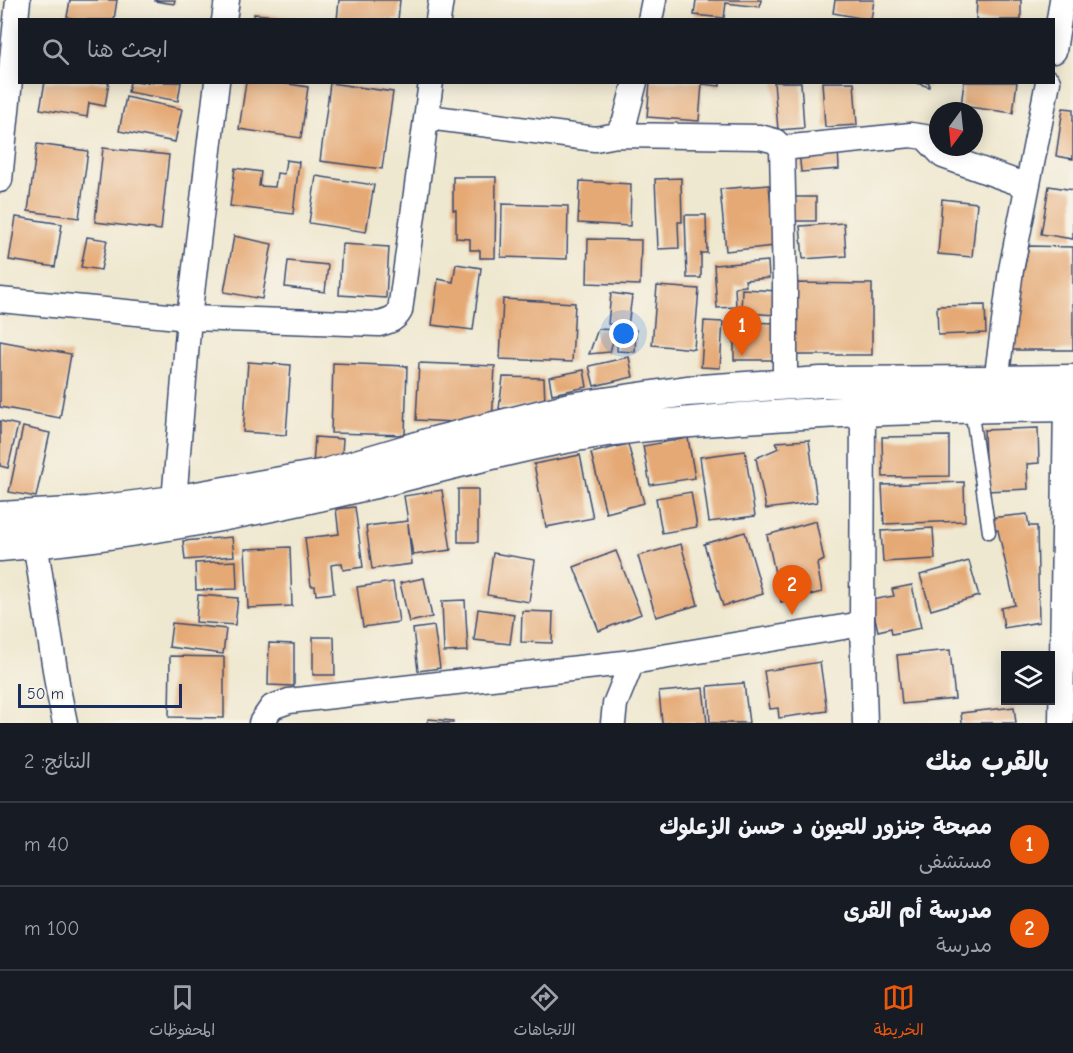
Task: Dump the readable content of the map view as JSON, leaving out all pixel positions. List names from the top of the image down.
{
  "scale_bar": "50 m",
  "north": "bottom",
  "page": {
    "search": "ابحث هنا",
    "pins": ["1", "2"],
    "scale": "50 m",
    "heading": ["بالقرب منك", "النتائج: 2"],
    "list": [
      {
        "mark": "1",
        "name": "مصحة جنزور للعيون د حسن الزعلوك",
        "note": "مستشفى",
        "value": "40 m"
      },
      {
        "mark": "2",
        "name": "مدرسة أم القرى",
        "note": "مدرسة",
        "value": "100 m"
      }
    ],
    "nav": ["الخريطة", "الاتجاهات", "المحفوظات"]
  }
}
